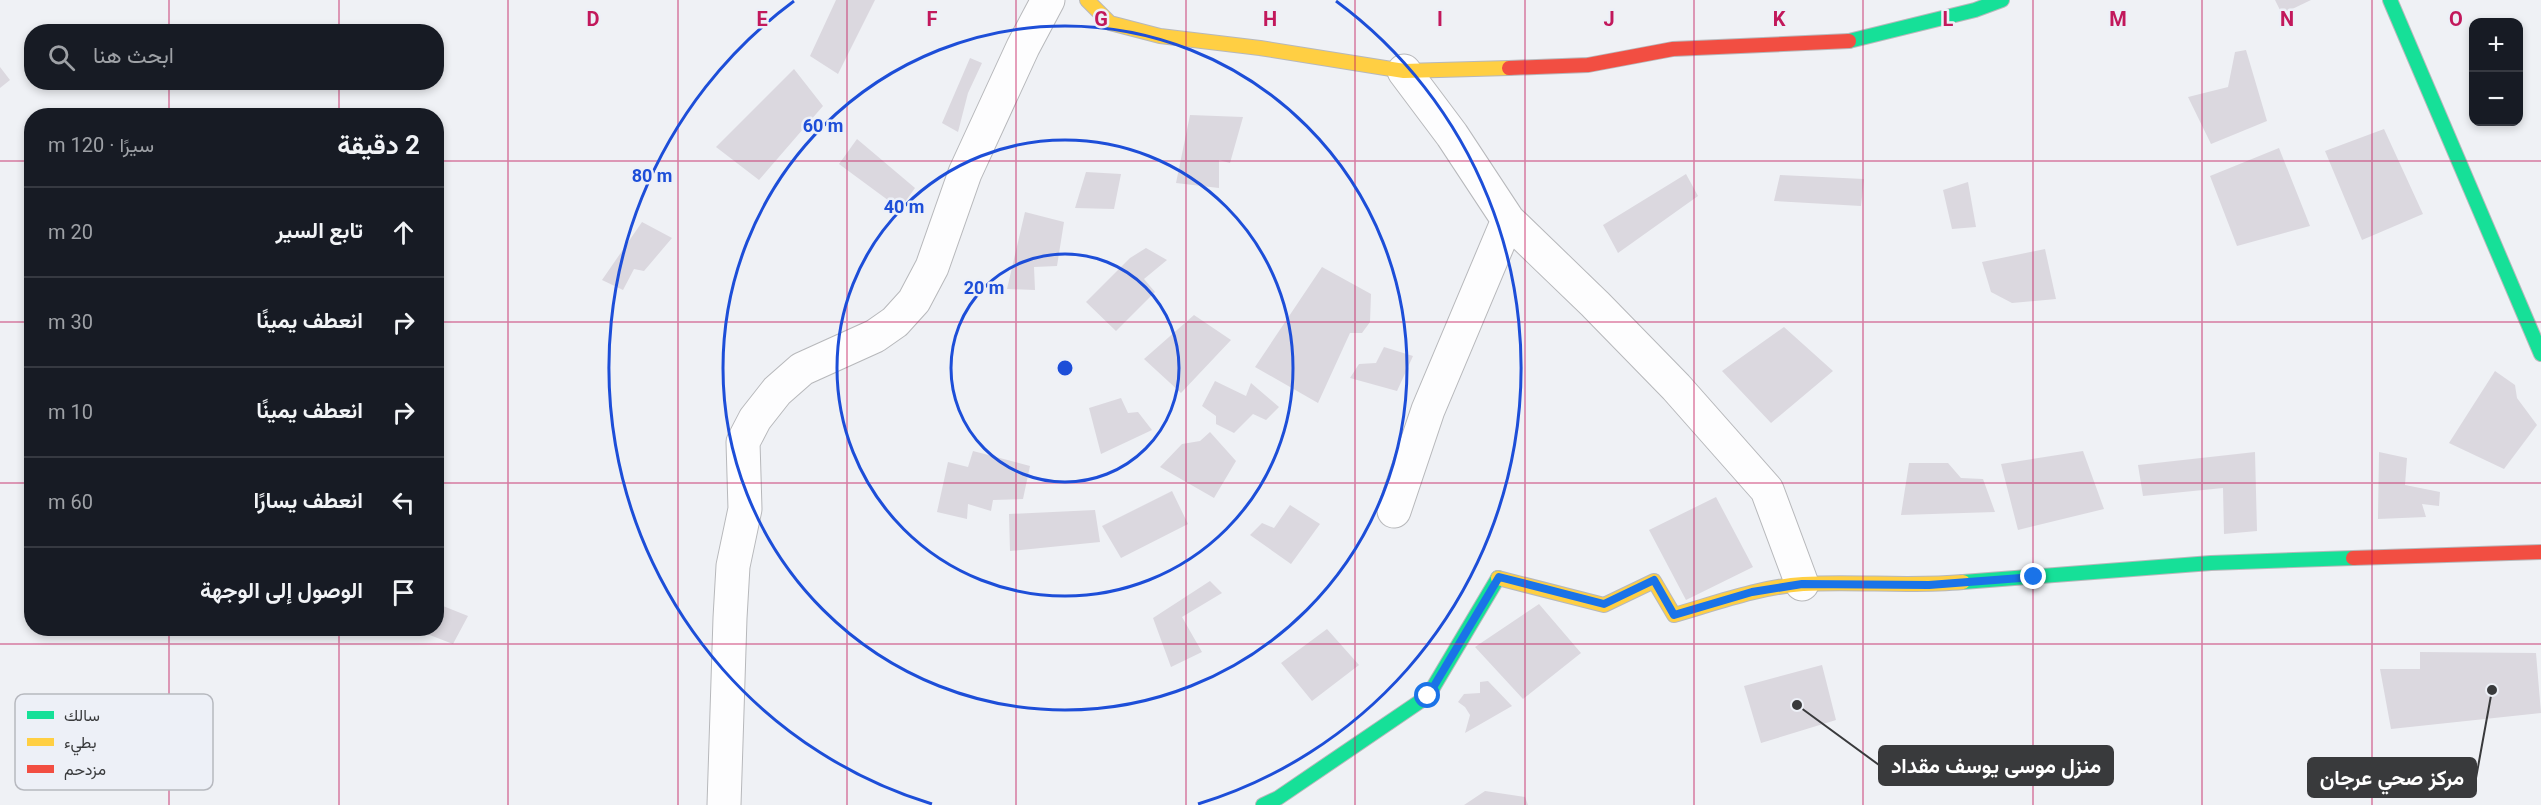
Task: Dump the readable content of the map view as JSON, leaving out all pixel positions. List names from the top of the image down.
{
  "places": ["مركز صحي عرجان", "منزل موسى يوسف مقداد"],
  "legend": ["سالك", "بطيء", "مزدحم"],
  "page": {
    "map_buttons": ["+", "−"],
    "search": "ابحث هنا",
    "heading": ["2 دقيقة", "سيرًا · 120 m"],
    "list": [
      ["تابع السير", "20 m"],
      ["انعطف يمينًا", "30 m"],
      ["انعطف يمينًا", "10 m"],
      ["انعطف يسارًا", "60 m"],
      "الوصول إلى الوجهة"
    ]
  },
  "grid": {
    "columns": [
      "D",
      "E",
      "F",
      "G",
      "H",
      "I",
      "J",
      "K",
      "L",
      "M",
      "N",
      "O"
    ]
  },
  "rings": [
    "60 m",
    "80 m",
    "40 m",
    "20 m"
  ]
}
